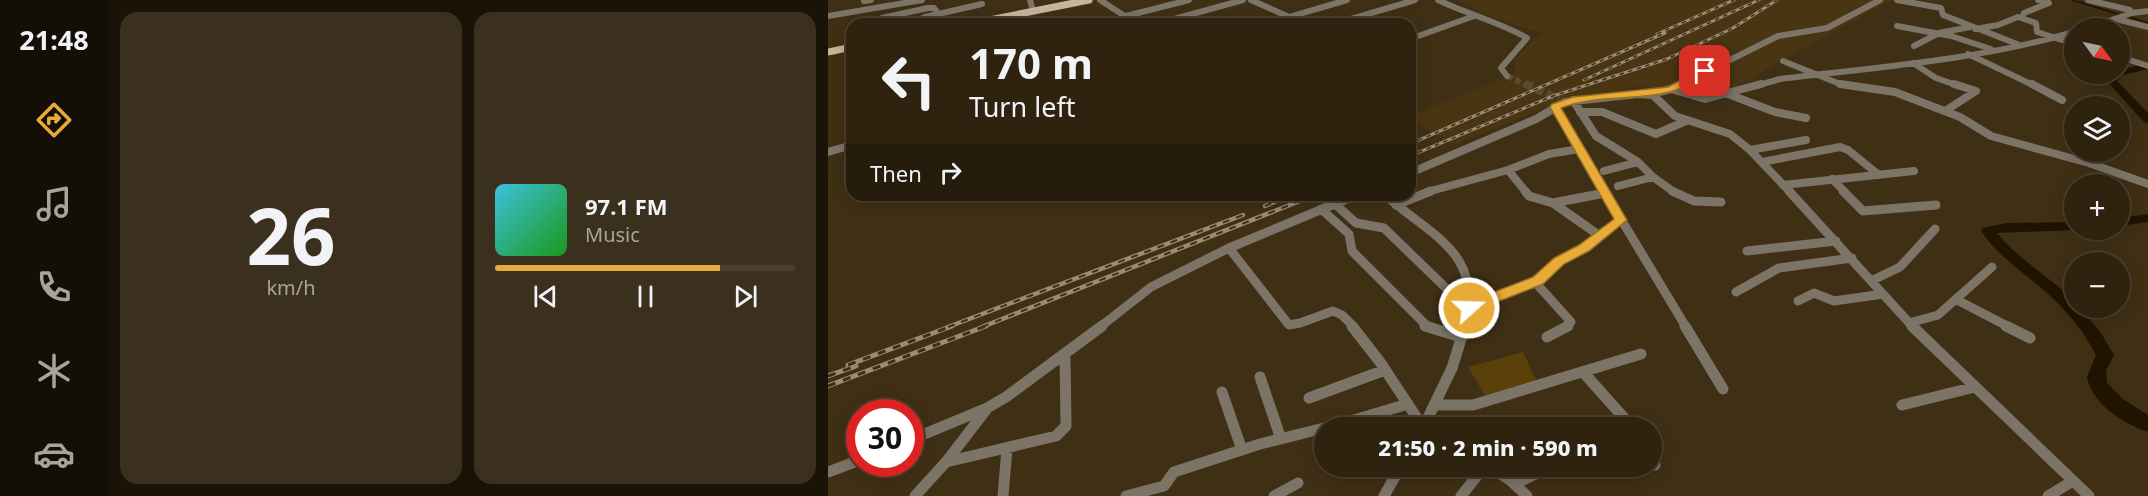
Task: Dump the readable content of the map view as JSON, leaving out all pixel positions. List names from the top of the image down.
{
  "north": "bottom right",
  "page": {
    "tabs": "21:48",
    "tile": ["26", "km/h"],
    "map_buttons": ["+", "−"],
    "turn": ["170 m", "Turn left"],
    "then": "Then",
    "song": ["97.1 FM", "Music"],
    "limit": "30",
    "trip": "21:50 · 2 min · 590 m"
  }
}
